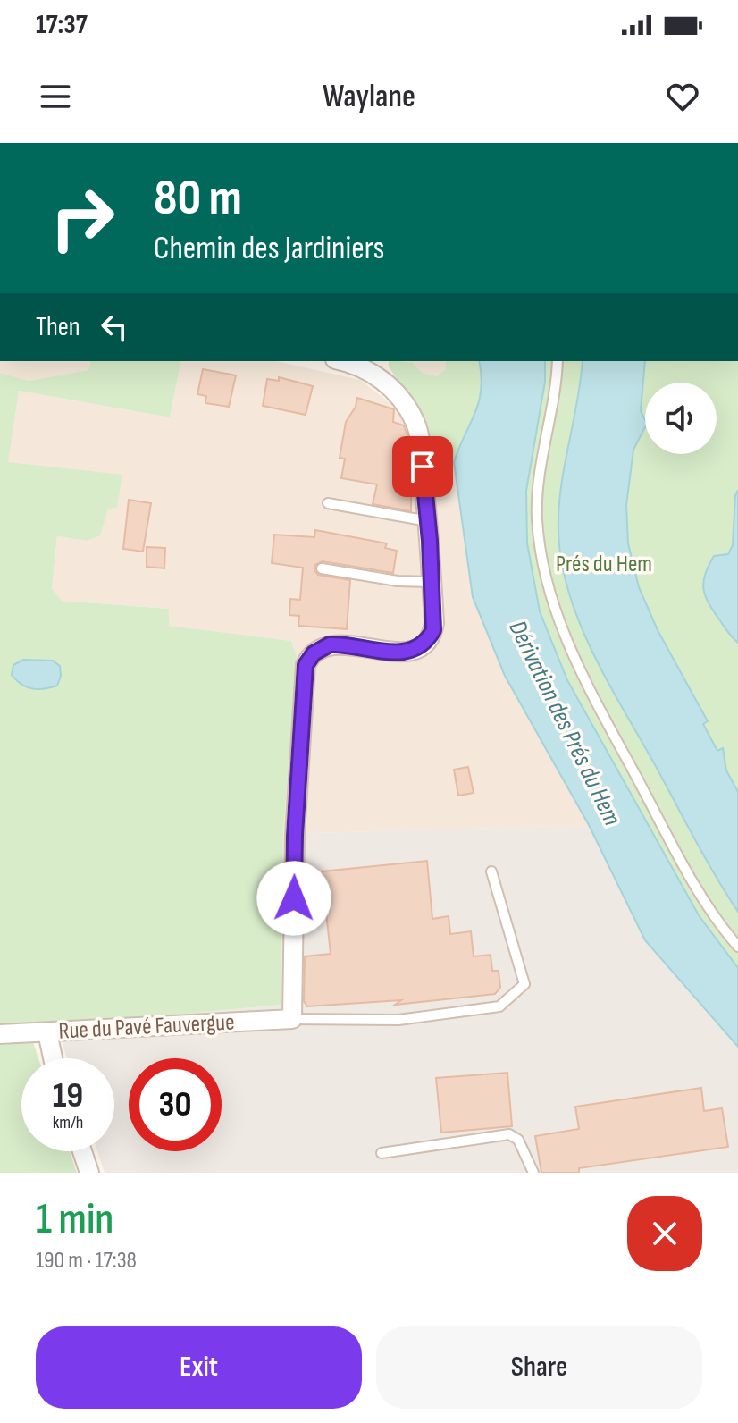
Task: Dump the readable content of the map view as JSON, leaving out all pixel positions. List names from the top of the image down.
{
  "streets": {
    "street": ["Rue du Pavé Fauvergue"]
  },
  "water": ["Dérivation des Prés du Hem"],
  "parks": ["Prés du Hem"],
  "page": {
    "status": "17:37",
    "header": "Waylane",
    "turn": ["80 m", "Chemin des Jardiniers"],
    "then": "Then",
    "speed": "19 km/h",
    "limit": "30",
    "heading": ["1 min", "190 m · 17:38"],
    "buttons": ["Exit", "Share"]
  }
}
